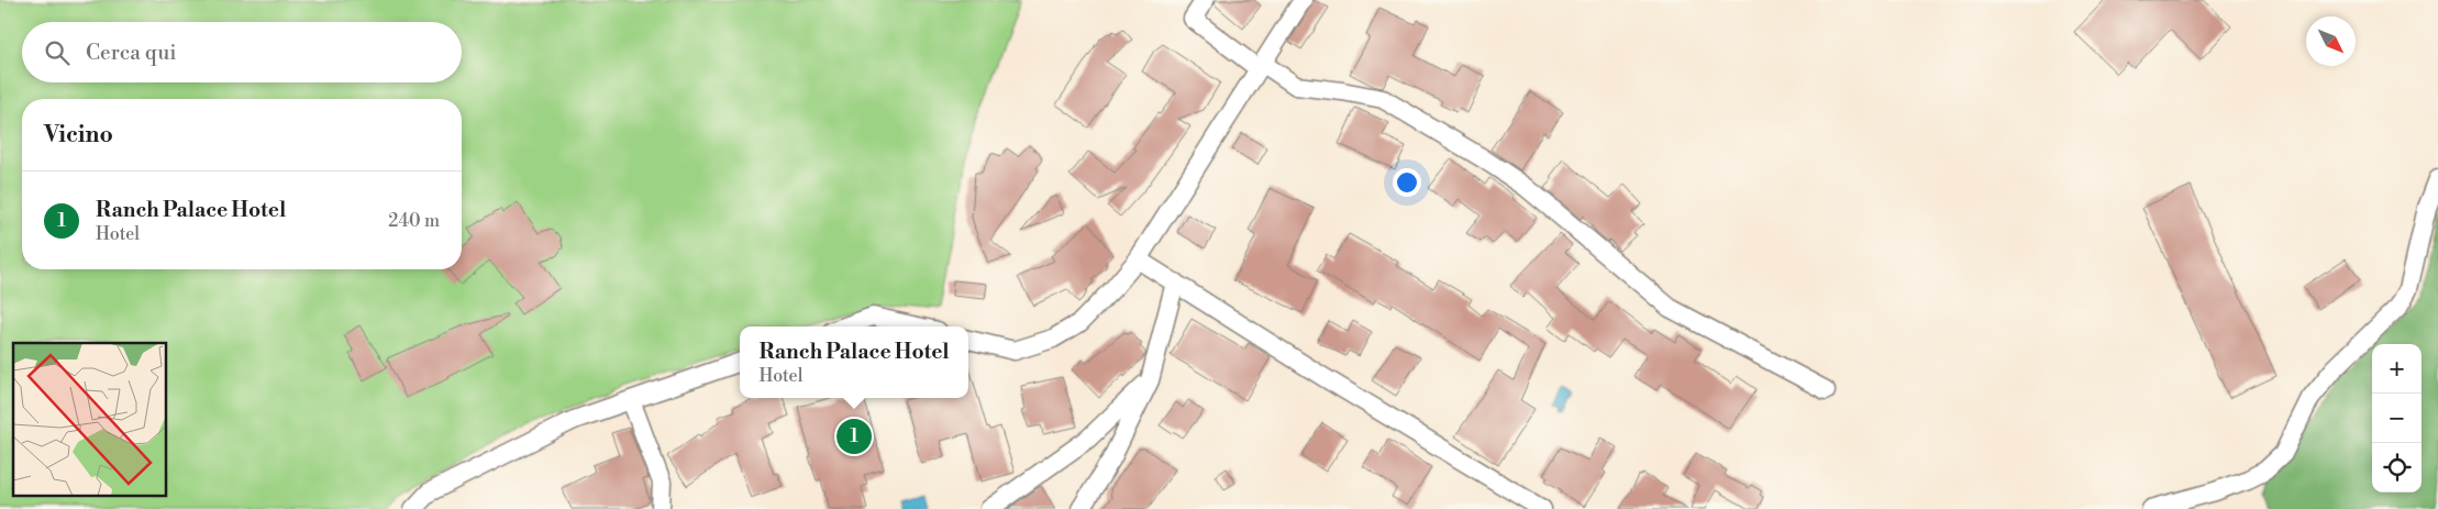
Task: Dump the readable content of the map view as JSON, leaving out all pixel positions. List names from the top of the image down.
{
  "north": "bottom right",
  "page": {
    "search": "Cerca qui",
    "heading": "Vicino",
    "list": [
      {
        "mark": "1",
        "name": "Ranch Palace Hotel",
        "note": "Hotel",
        "value": "240 m"
      }
    ],
    "popup": ["Ranch Palace Hotel", "Hotel"],
    "map_buttons": ["+", "−"],
    "pins": "1"
  }
}
